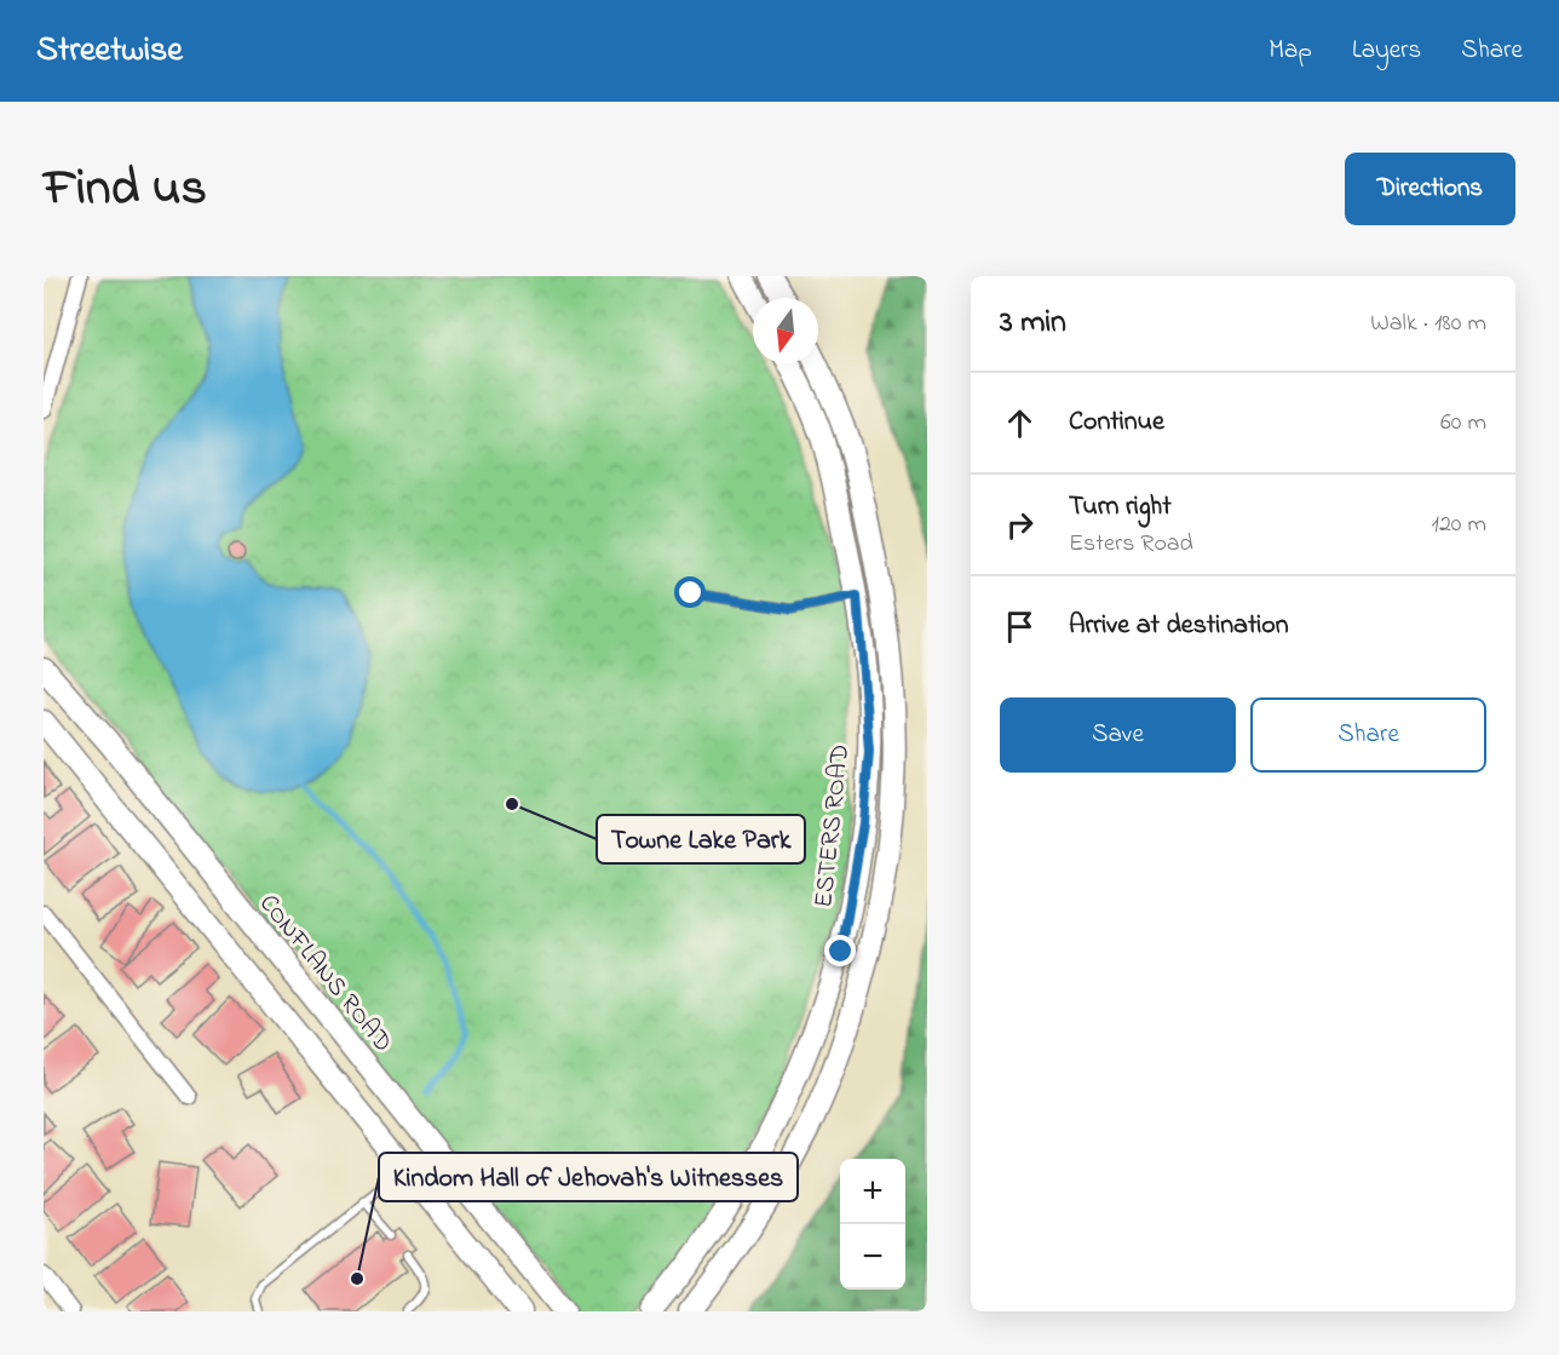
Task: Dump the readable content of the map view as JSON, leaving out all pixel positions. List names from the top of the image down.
{
  "streets": {
    "street": ["ESTERS ROAD", "CONFLANS ROAD"]
  },
  "places": ["Towne Lake Park", "Kindom Hall of Jehovah's Witnesses"],
  "north": "bottom",
  "page": {
    "header": "Streetwise",
    "nav": ["Map", "Layers", "Share"],
    "title": "Find us",
    "buttons": [
      "Directions",
      ["Save", "Share"]
    ],
    "heading": ["3 min", "Walk · 180 m"],
    "list": [
      ["Continue", "60 m"],
      ["Turn right", "Esters Road", "120 m"],
      "Arrive at destination"
    ],
    "map_buttons": ["+", "−"]
  }
}
